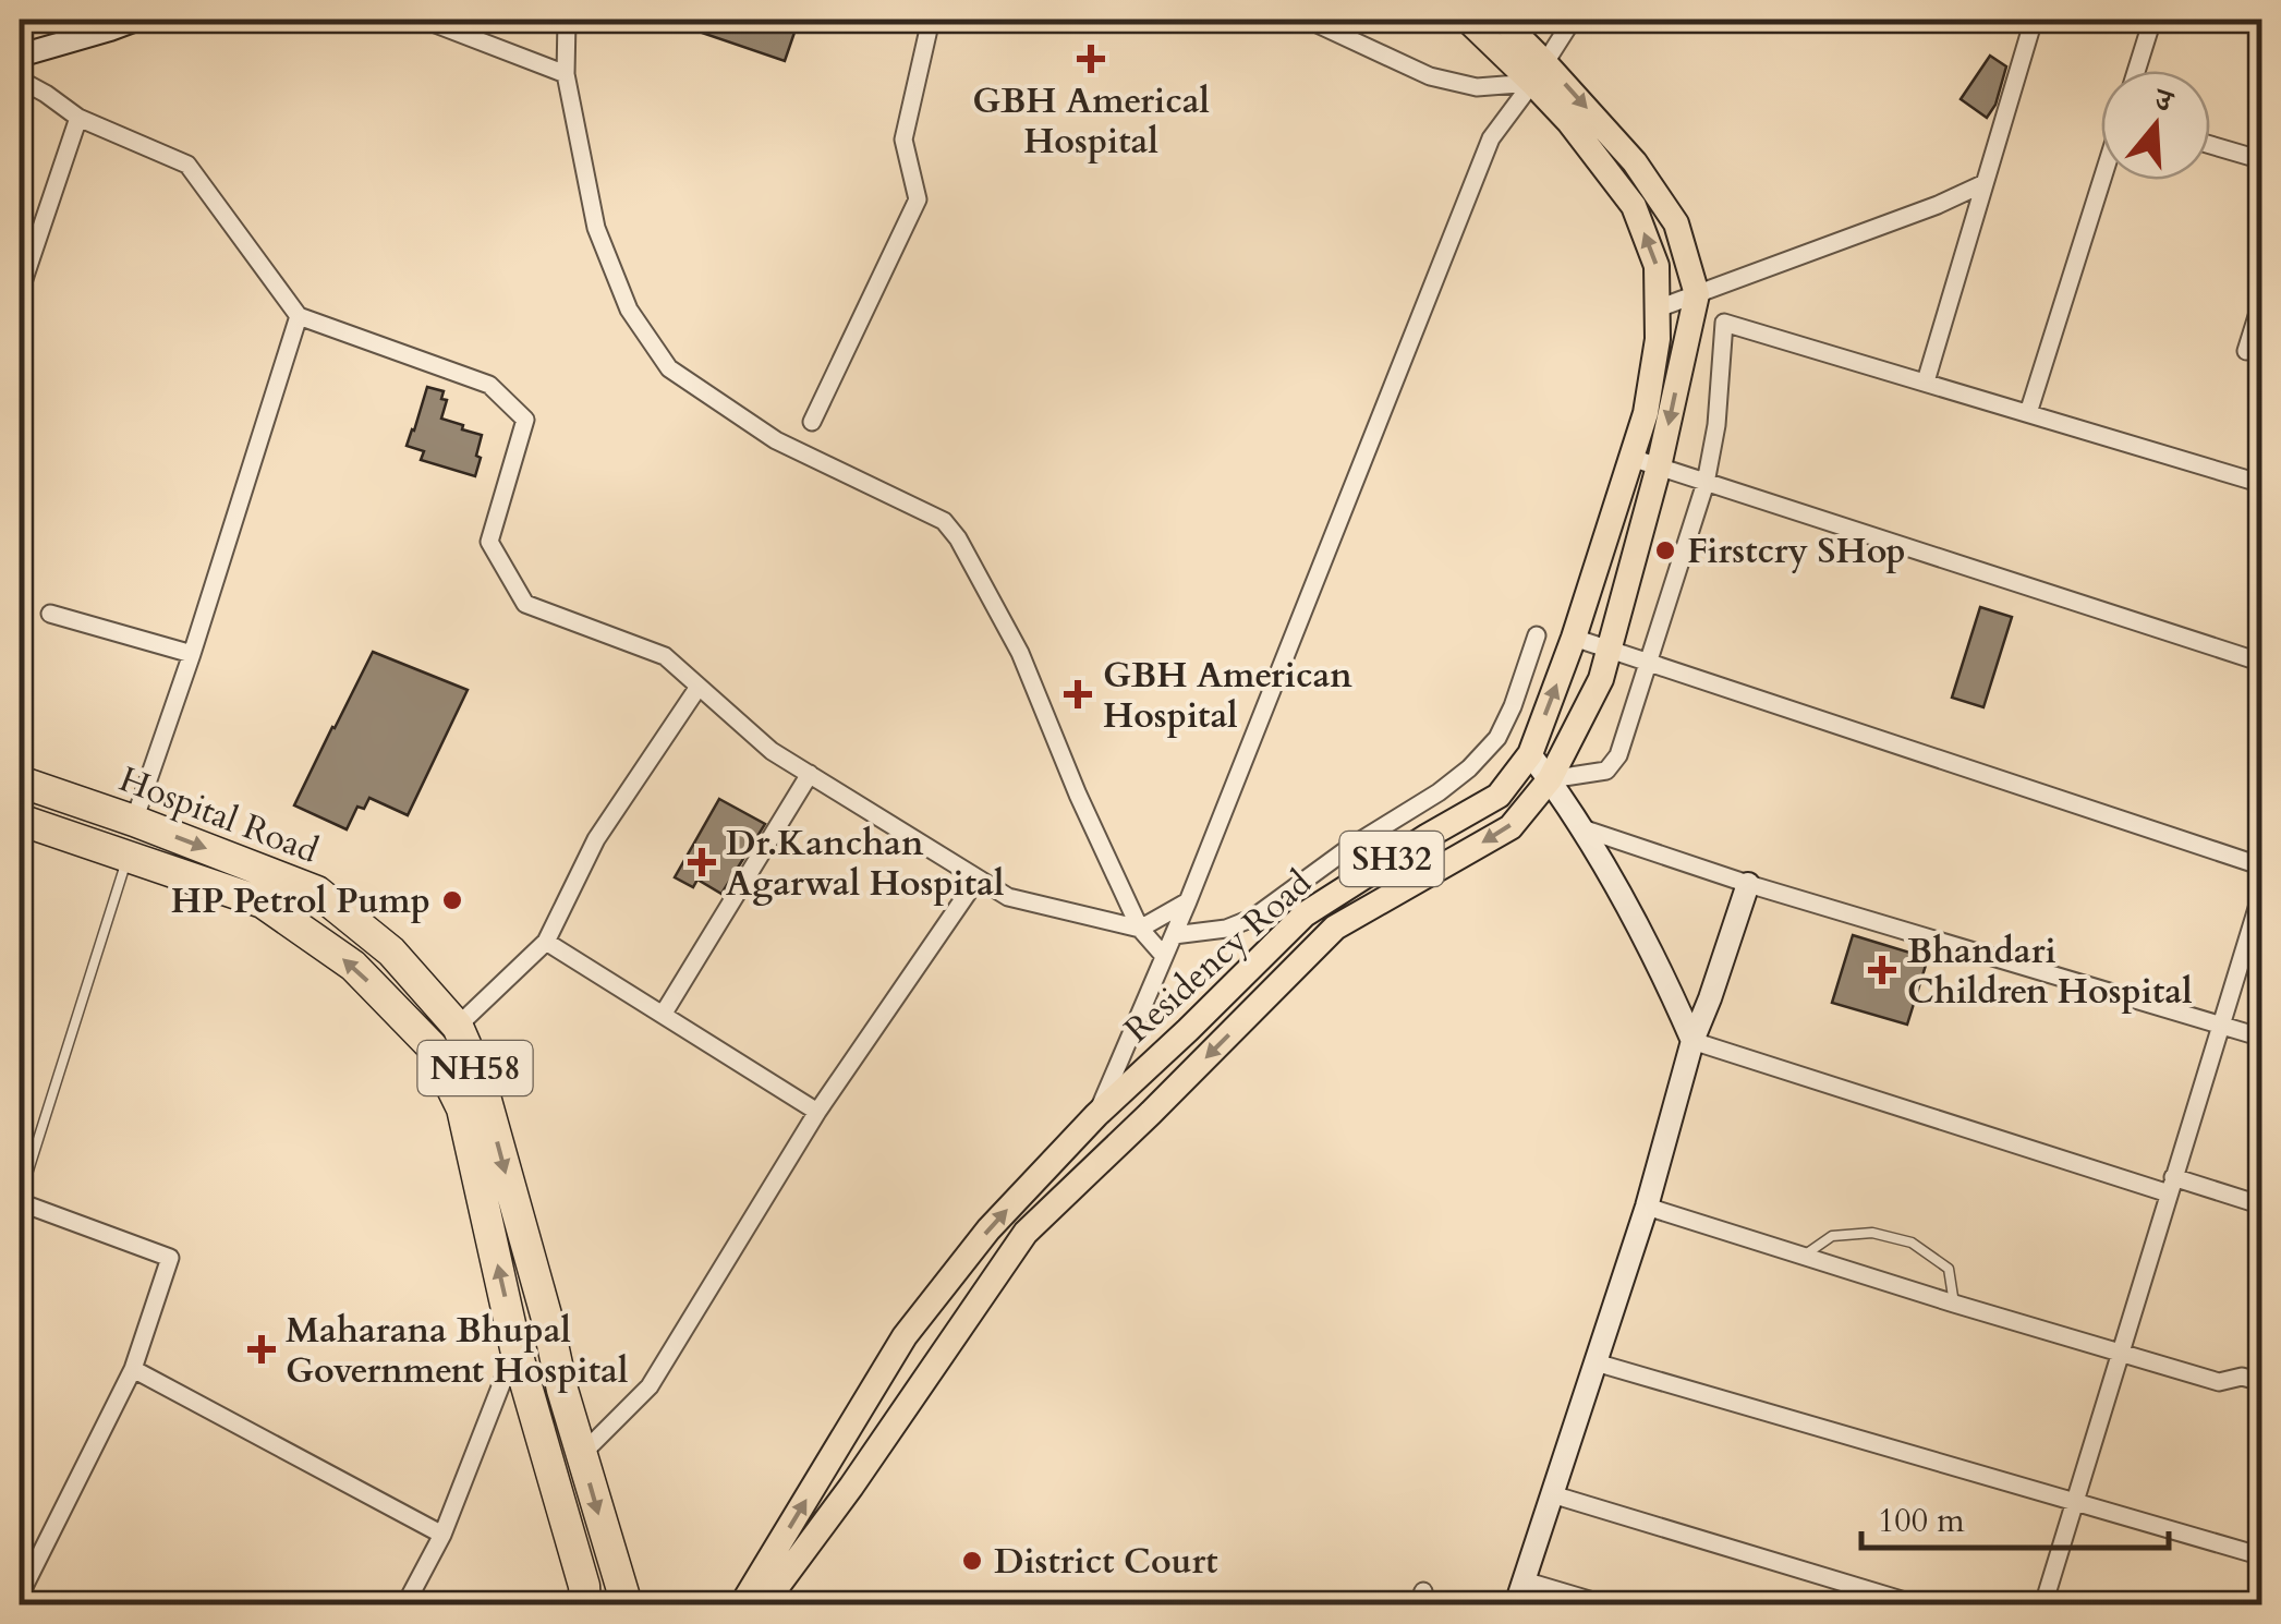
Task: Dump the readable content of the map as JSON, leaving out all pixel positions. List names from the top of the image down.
{
  "streets": {
    "highway": ["Hospital Road", "NH58"],
    "main road": ["SH32", "Residency Road"]
  },
  "places": {
    "health": [
      "GBH Americal Hospital",
      "GBH American Hospital",
      "Dr.Kanchan Agarwal Hospital",
      "Bhandari Children Hospital",
      "Maharana Bhupal Government Hospital"
    ],
    "other": ["Firstcry SHop", "HP Petrol Pump", "District Court"]
  },
  "scale_bar": "100 m",
  "north": "top"
}
